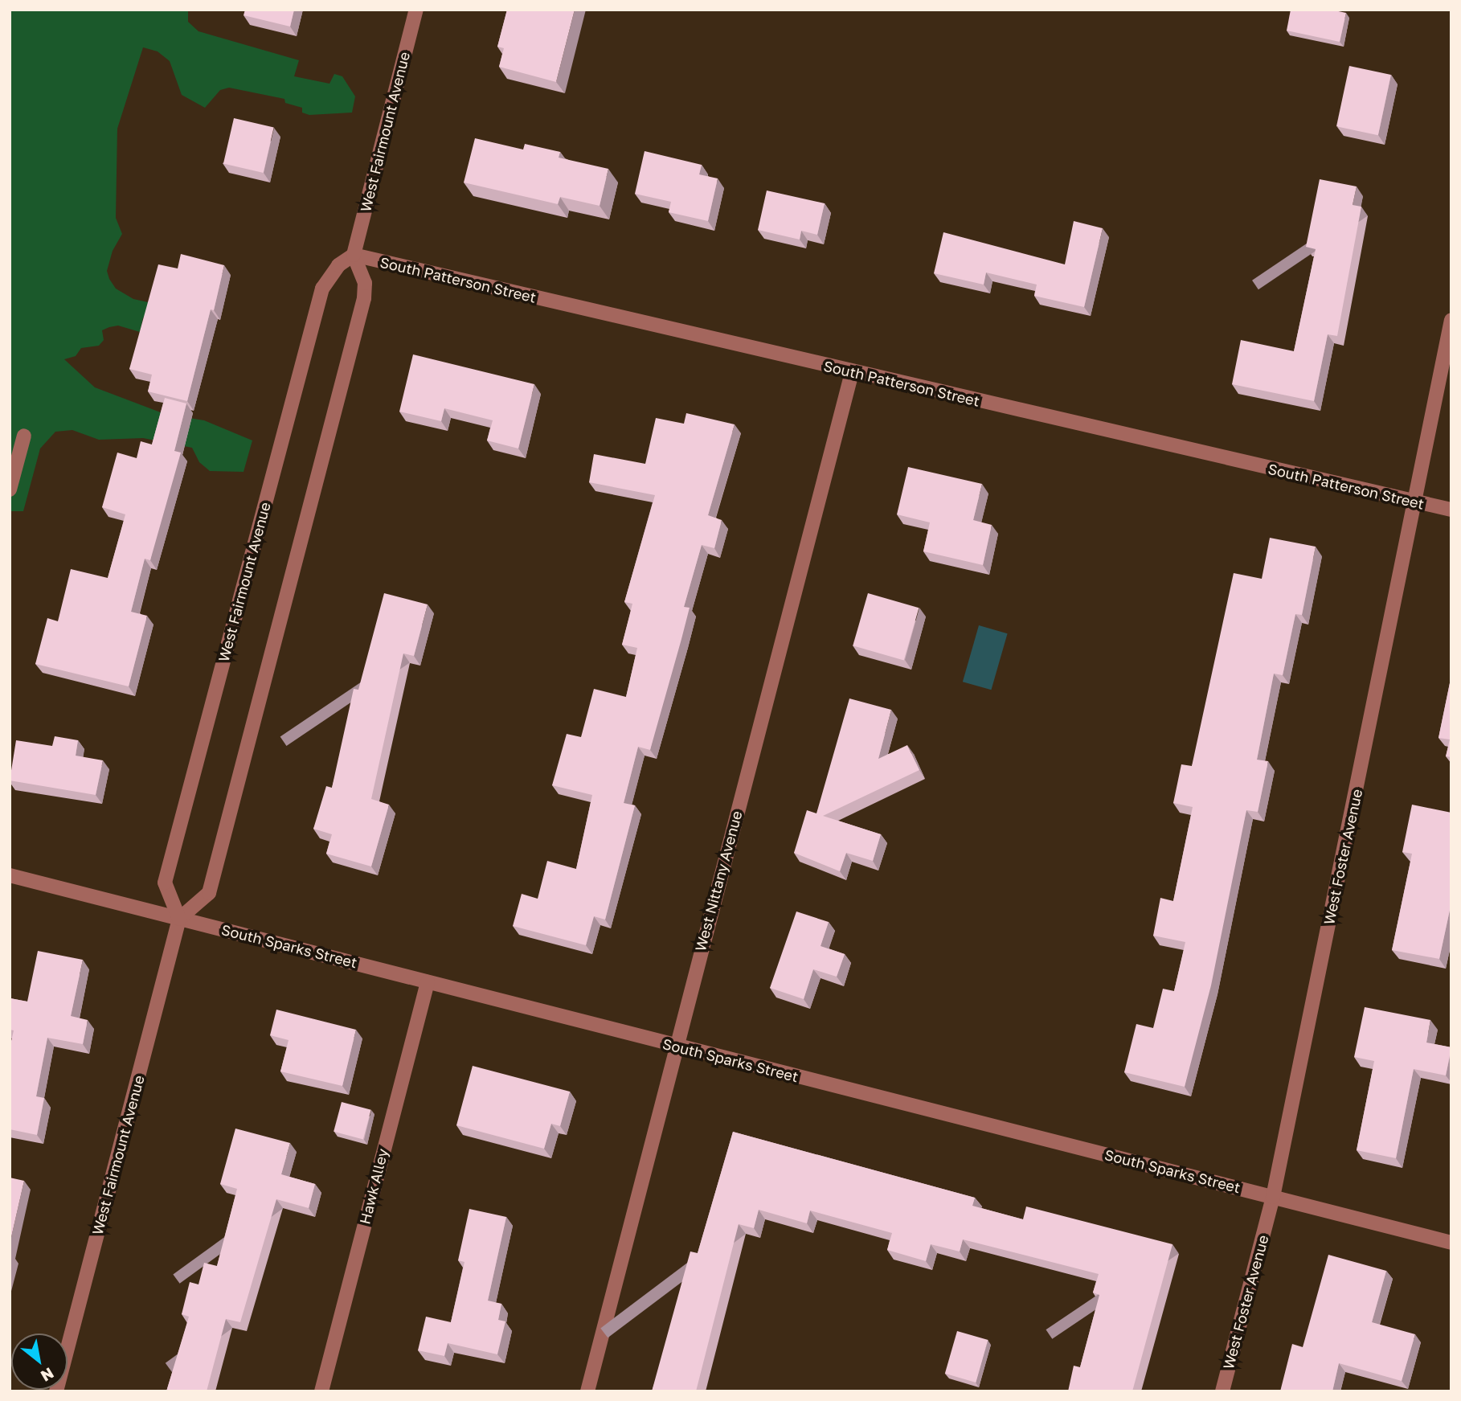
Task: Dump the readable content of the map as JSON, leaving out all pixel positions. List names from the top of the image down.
{
  "streets": {
    "street": [
      "West Fairmount Avenue",
      "South Patterson Street",
      "West Foster Avenue",
      "West Nittany Avenue",
      "South Sparks Street",
      "Hawk Alley"
    ]
  },
  "crossings": [
    ["West Fairmount Avenue", "South Patterson Street"],
    ["West Fairmount Avenue", "South Sparks Street"],
    ["South Patterson Street", "West Foster Avenue"],
    ["South Patterson Street", "West Nittany Avenue"],
    ["West Foster Avenue", "South Sparks Street"],
    ["West Nittany Avenue", "South Sparks Street"],
    ["South Sparks Street", "Hawk Alley"]
  ],
  "north": "bottom right"
}
